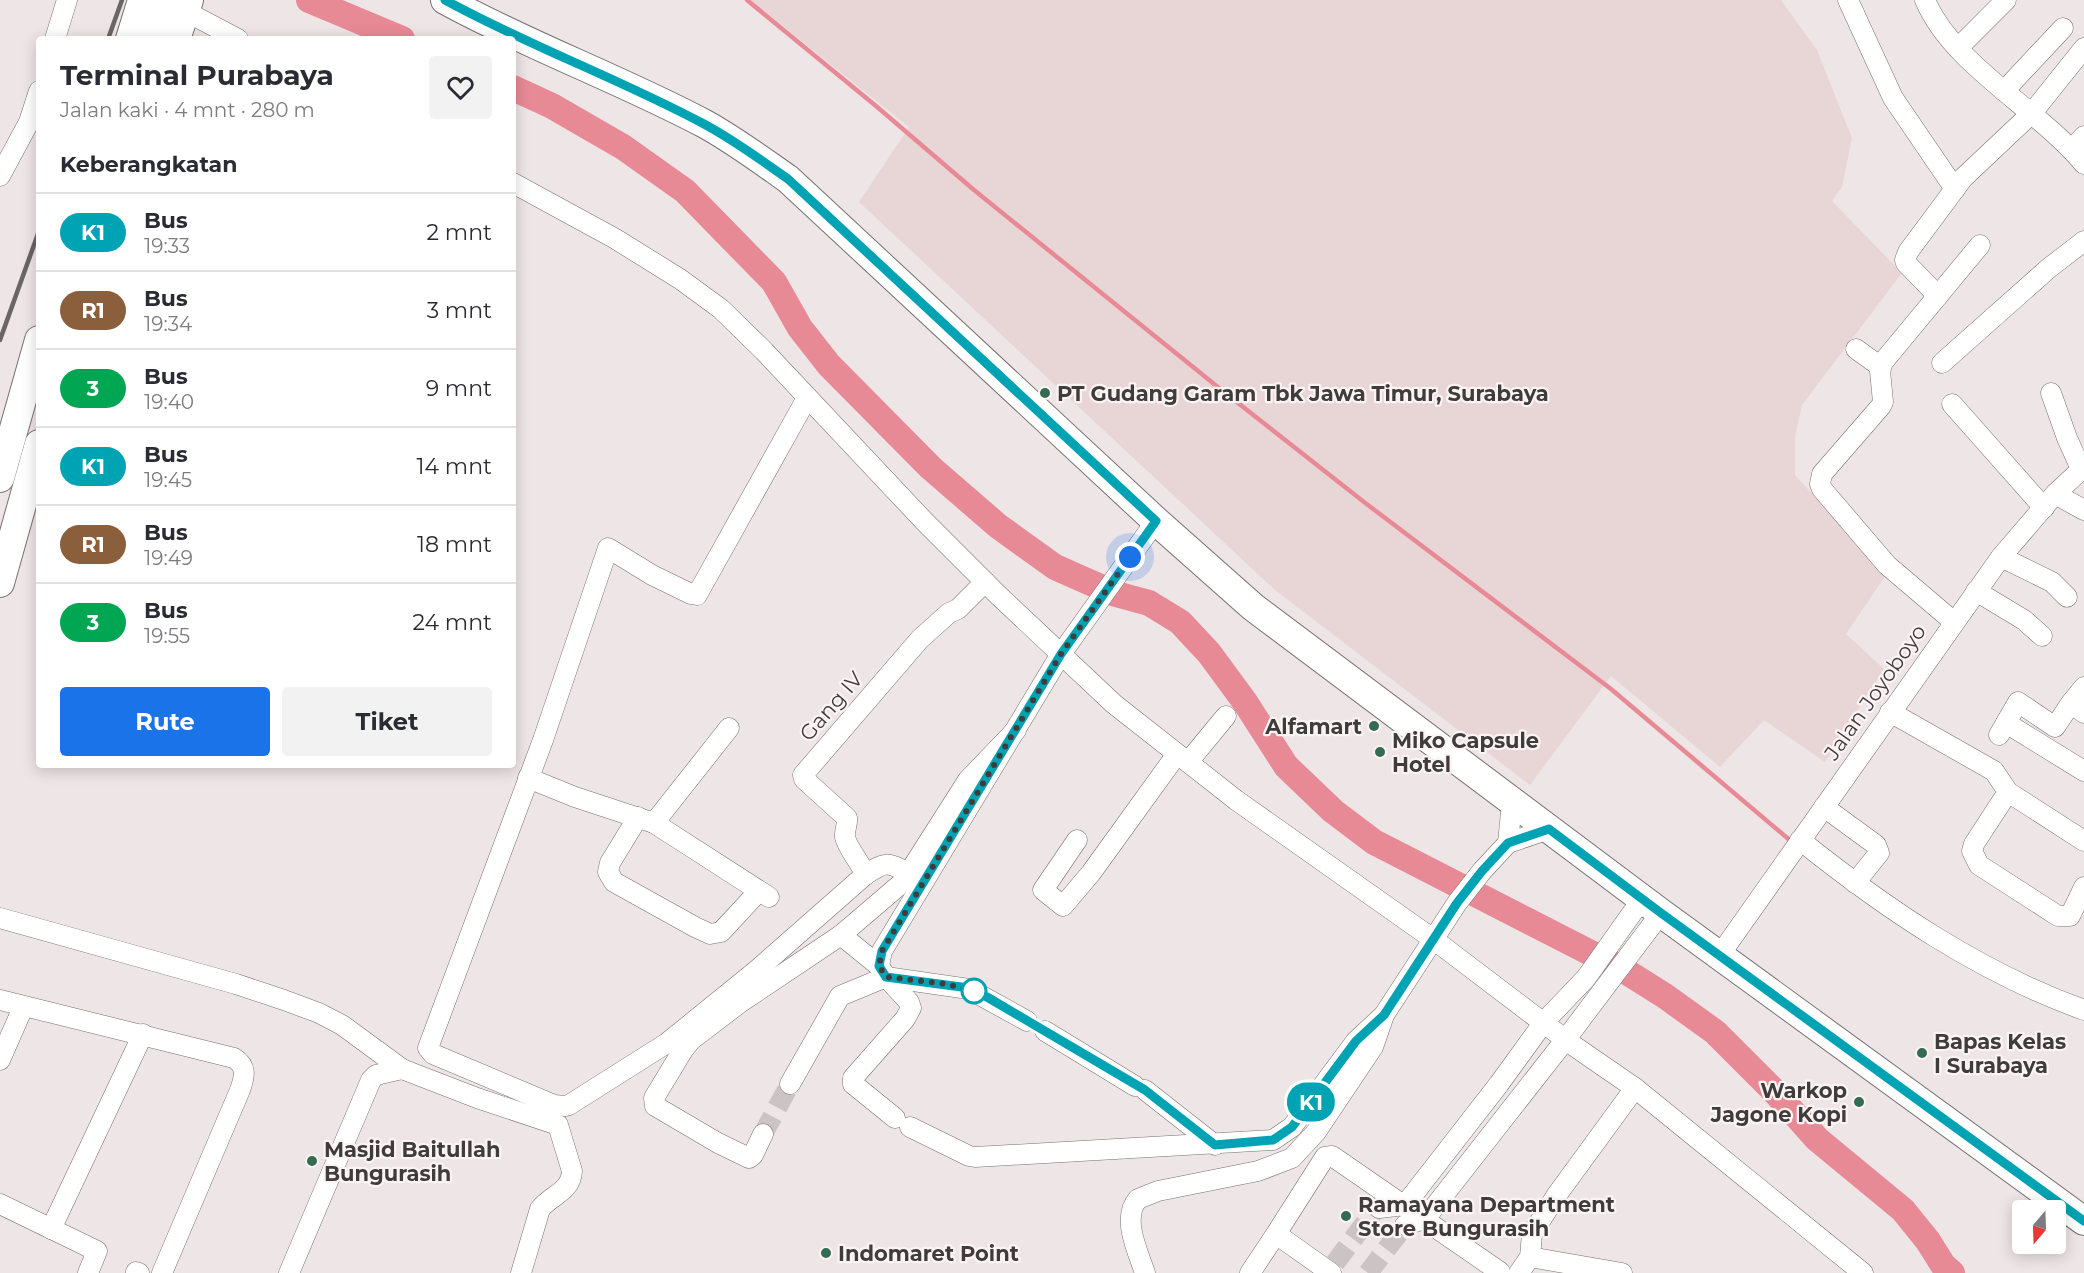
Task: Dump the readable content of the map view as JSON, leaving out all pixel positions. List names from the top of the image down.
{
  "streets": {
    "street": ["Jalan Joyoboyo", "Gang IV"]
  },
  "places": [
    "PT Gudang Garam Tbk Jawa Timur, Surabaya",
    "Alfamart",
    "Miko Capsule Hotel",
    "Bapas Kelas I Surabaya",
    "Warkop Jagone Kopi",
    "Masjid Baitullah Bungurasih",
    "Ramayana Department Store Bungurasih",
    "Indomaret Point"
  ],
  "lines": ["bus line K1"],
  "north": "bottom",
  "page": {
    "on_map": "K1",
    "heading": [
      ["Terminal Purabaya", "Jalan kaki · 4 mnt · 280 m"],
      "Keberangkatan"
    ],
    "list": [
      {
        "mark": "K1",
        "name": "Bus",
        "note": "19:33",
        "value": "2 mnt"
      },
      {
        "mark": "R1",
        "name": "Bus",
        "note": "19:34",
        "value": "3 mnt"
      },
      {
        "mark": "3",
        "name": "Bus",
        "note": "19:40",
        "value": "9 mnt"
      },
      {
        "mark": "K1",
        "name": "Bus",
        "note": "19:45",
        "value": "14 mnt"
      },
      {
        "mark": "R1",
        "name": "Bus",
        "note": "19:49",
        "value": "18 mnt"
      },
      {
        "mark": "3",
        "name": "Bus",
        "note": "19:55",
        "value": "24 mnt"
      }
    ],
    "buttons": ["Rute", "Tiket"]
  }
}
